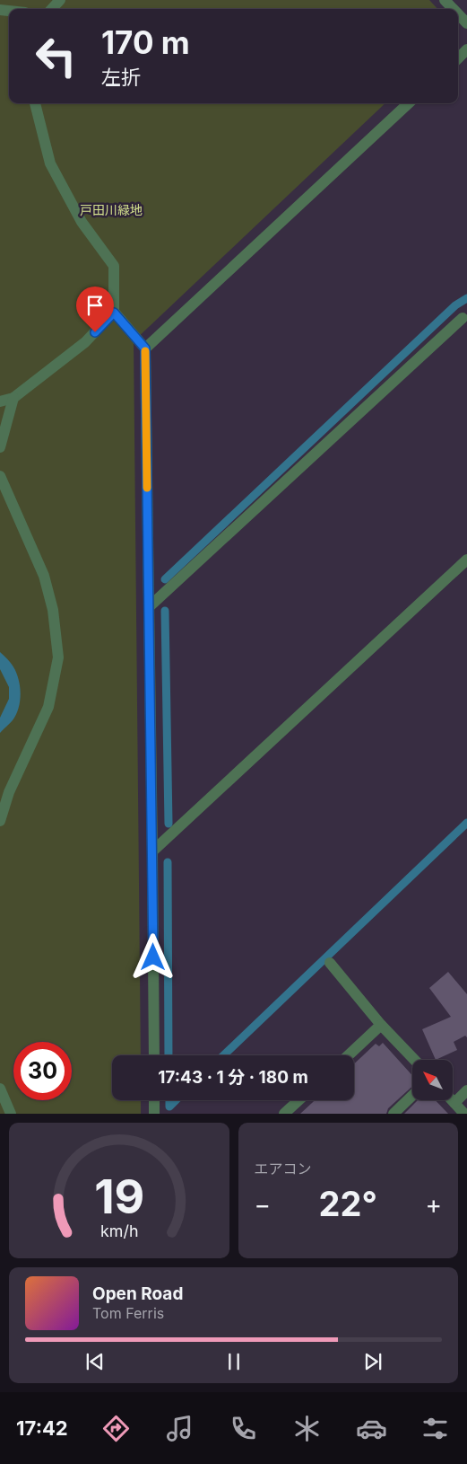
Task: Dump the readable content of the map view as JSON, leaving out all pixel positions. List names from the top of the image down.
{
  "parks": ["戸田川緑地"],
  "north": "top left",
  "page": {
    "turn": ["170 m", "左折"],
    "limit": "30",
    "trip": "17:43 · 1 分 · 180 m",
    "tile": "エアコン",
    "heat": ["−", "22°", "+"],
    "song": ["Open Road", "Tom Ferris"],
    "tabs": "17:42",
    "gauge": ["19", "km/h"]
  }
}
